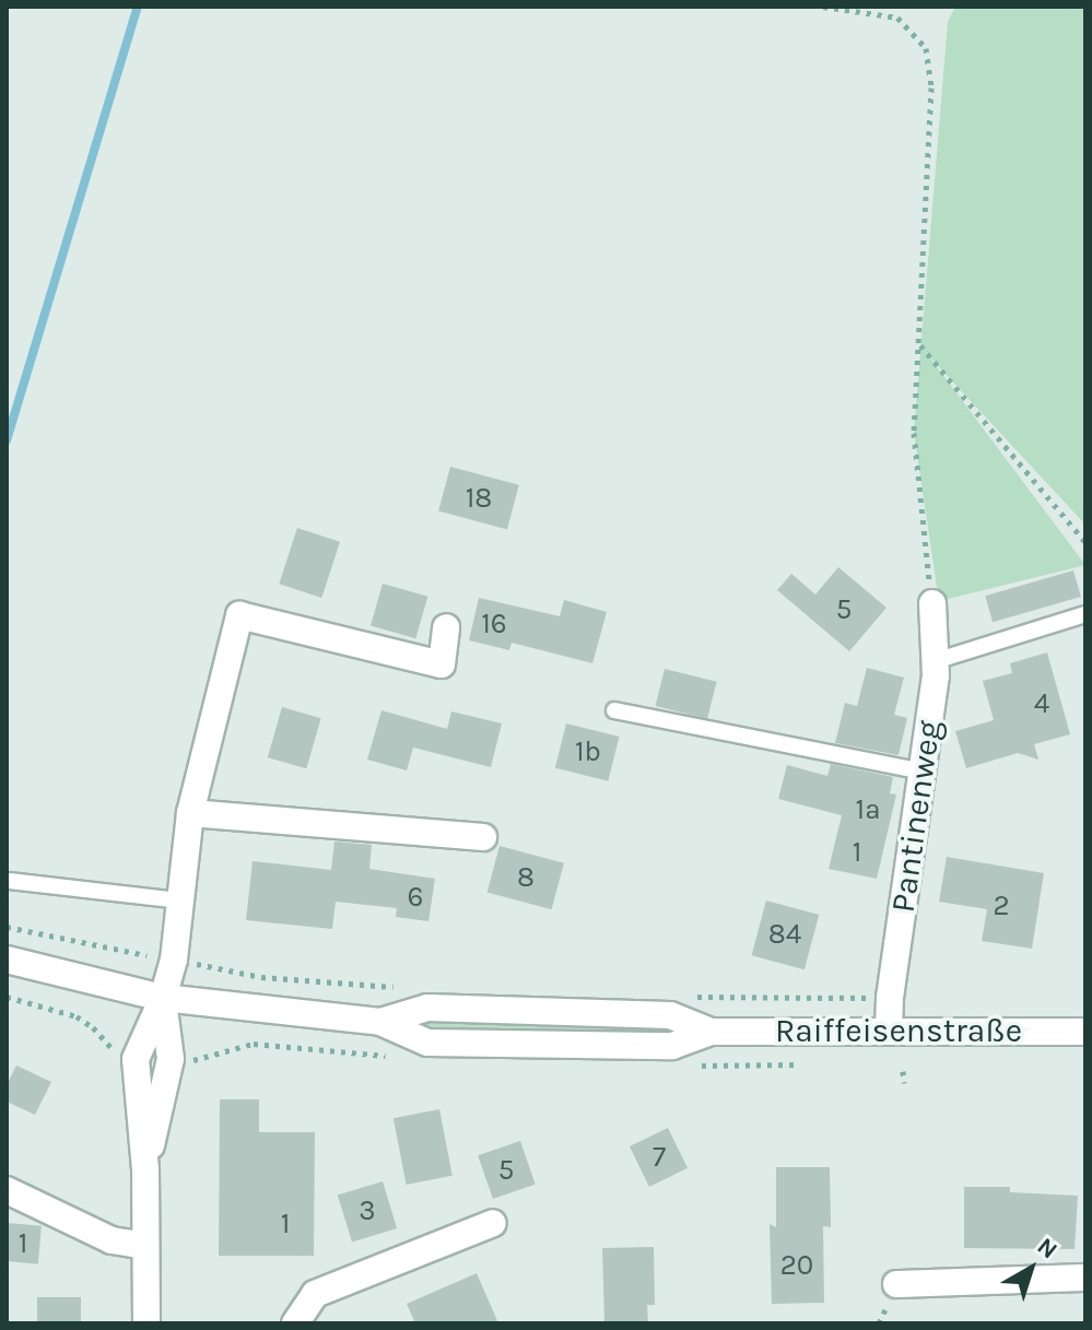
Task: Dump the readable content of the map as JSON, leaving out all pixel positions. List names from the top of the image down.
{
  "streets": {
    "street": ["Pantinenweg", "Raiffeisenstraße"]
  },
  "crossings": [
    ["Pantinenweg", "Raiffeisenstraße"]
  ],
  "house_numbers": [
    "18",
    "5",
    "16",
    "4",
    "1b",
    "1a",
    "1",
    "8",
    "6",
    "2",
    "84",
    "7",
    "5",
    "3",
    "1",
    "1",
    "20"
  ],
  "north": "top right"
}
